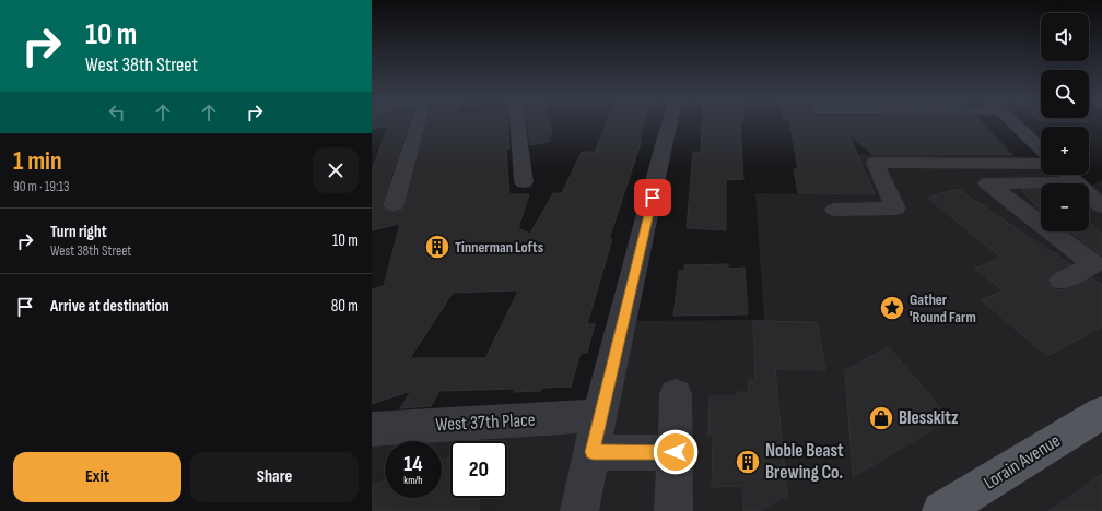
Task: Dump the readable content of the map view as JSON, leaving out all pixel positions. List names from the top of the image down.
{
  "streets": {
    "main road": ["Lorain Avenue"],
    "street": ["West 37th Place"]
  },
  "places": {
    "building": ["Tinnerman Lofts", "Noble Beast Brewing Co."],
    "place": ["Gather 'Round Farm"],
    "shop": ["Blesskitz"]
  },
  "page": {
    "turn": ["10 m", "West 38th Street"],
    "map_buttons": ["+", "−"],
    "heading": ["1 min", "90 m · 19:13"],
    "list": [
      {
        "name": "Turn right",
        "note": "West 38th Street",
        "value": "10 m"
      },
      {
        "name": "Arrive at destination",
        "value": "80 m"
      }
    ],
    "speed": "14 km/h",
    "limit": "20",
    "buttons": ["Exit", "Share"]
  }
}
